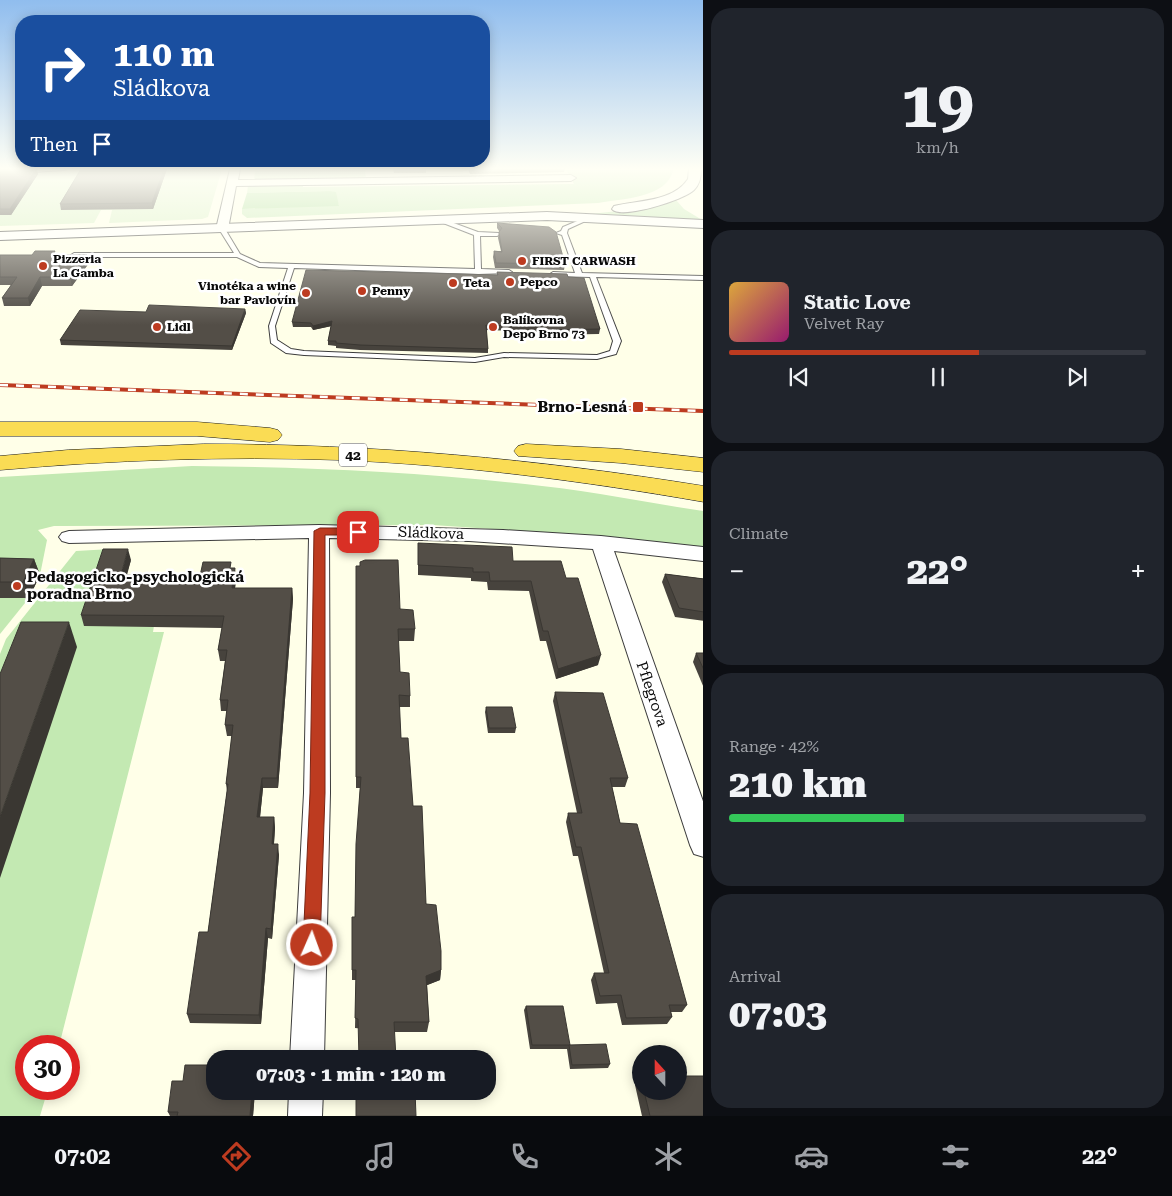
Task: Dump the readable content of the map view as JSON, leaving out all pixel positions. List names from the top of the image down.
{
  "streets": {
    "highway": ["42"],
    "street": ["Sládkova", "Pflegrova"]
  },
  "crossings": [
    ["Sládkova", "Pflegrova"]
  ],
  "places": {
    "other": [
      "FIRST CARWASH",
      "Pizzeria La Gamba",
      "Pepco",
      "Teta",
      "Penny",
      "Vinotéka a wine bar Pavlovín",
      "Lidl",
      "Balíkovna Depo Brno 73",
      "Pedagogicko-psychologická poradna Brno"
    ],
    "transit": ["Brno-Lesná"]
  },
  "north": "top",
  "page": {
    "tile": [
      ["19", "km/h"],
      "Climate",
      ["Range · 42%", "210 km"],
      ["Arrival", "07:03"]
    ],
    "turn": ["110 m", "Sládkova"],
    "then": "Then",
    "song": ["Static Love", "Velvet Ray"],
    "heat": ["−", "22°", "+"],
    "limit": "30",
    "trip": "07:03 · 1 min · 120 m",
    "tabs": ["07:02", "22°"]
  }
}
